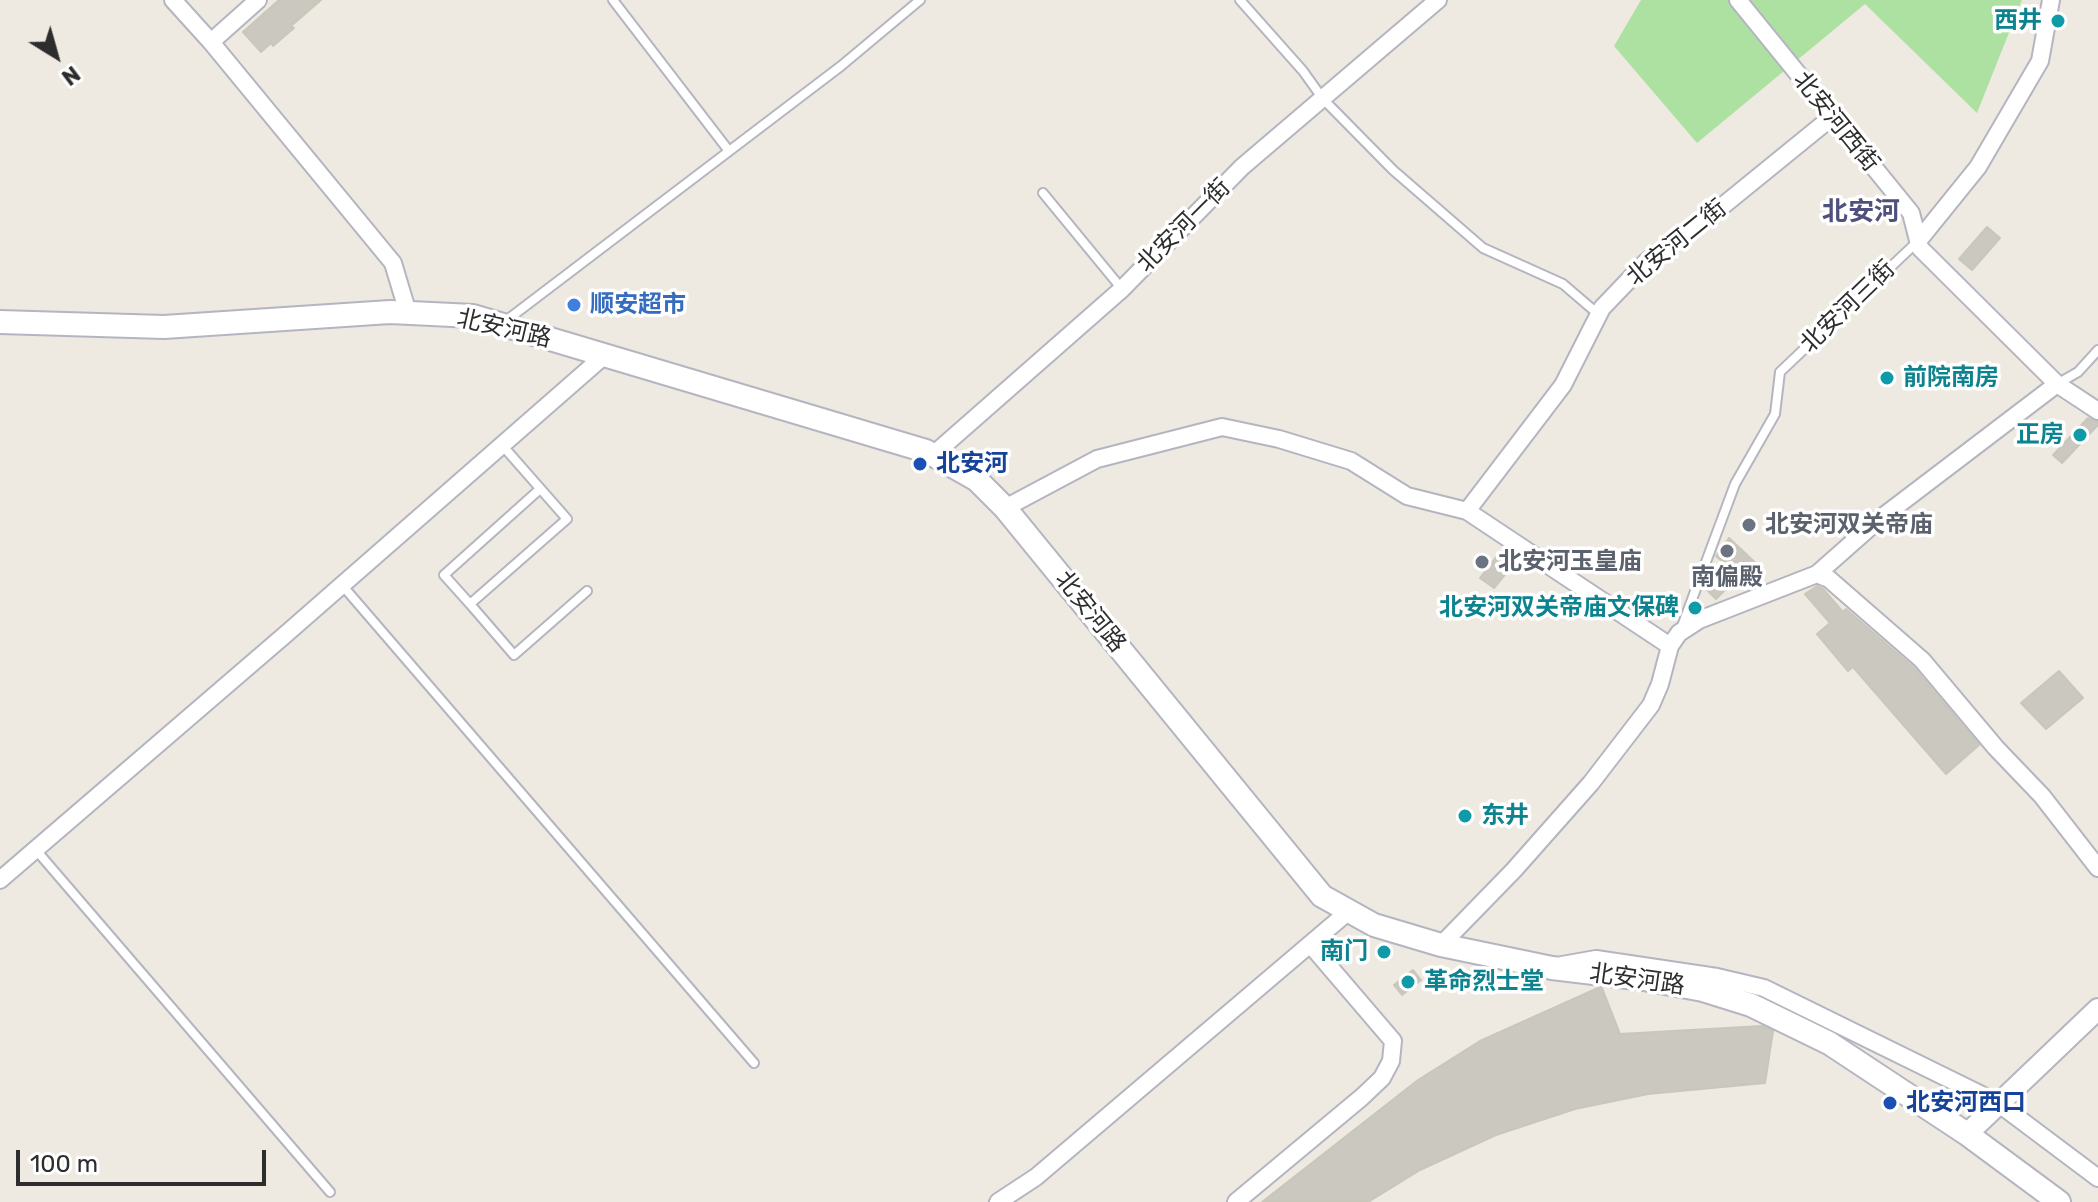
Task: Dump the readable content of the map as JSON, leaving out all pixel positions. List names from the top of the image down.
{
  "streets": {
    "main road": ["北安河路"],
    "street": [
      "北安河西街",
      "北安河一街",
      "北安河二街",
      "北安河三街"
    ]
  },
  "crossings": [
    ["北安河西街", "北安河二街"],
    ["北安河西街", "北安河三街"],
    ["北安河一街", "北安河路"]
  ],
  "districts": ["北安河"],
  "places": [
    "西井",
    "顺安超市",
    "前院南房",
    "正房",
    "北安河",
    "北安河双关帝庙",
    "南偏殿",
    "北安河玉皇庙",
    "北安河双关帝庙文保碑",
    "东井",
    "南门",
    "革命烈士堂",
    "北安河西口"
  ],
  "scale_bar": "100 m",
  "north": "bottom right"
}
